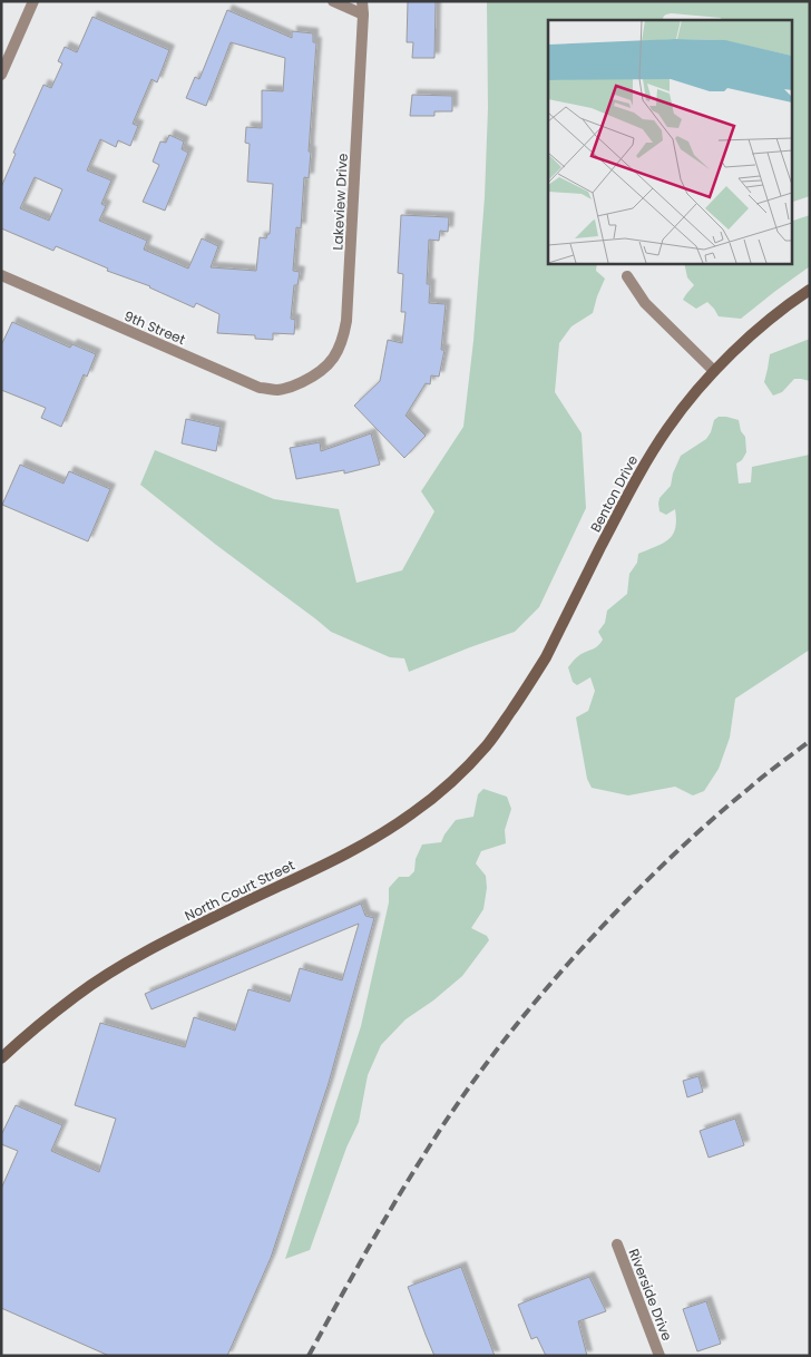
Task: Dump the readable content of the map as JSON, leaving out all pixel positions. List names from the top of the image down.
{
  "streets": {
    "street": [
      "Lakeview Drive",
      "9th Street",
      "Benton Drive",
      "North Court Street",
      "Riverside Drive"
    ]
  },
  "crossings": [
    ["Lakeview Drive", "9th Street"],
    ["Benton Drive", "North Court Street"]
  ]
}
